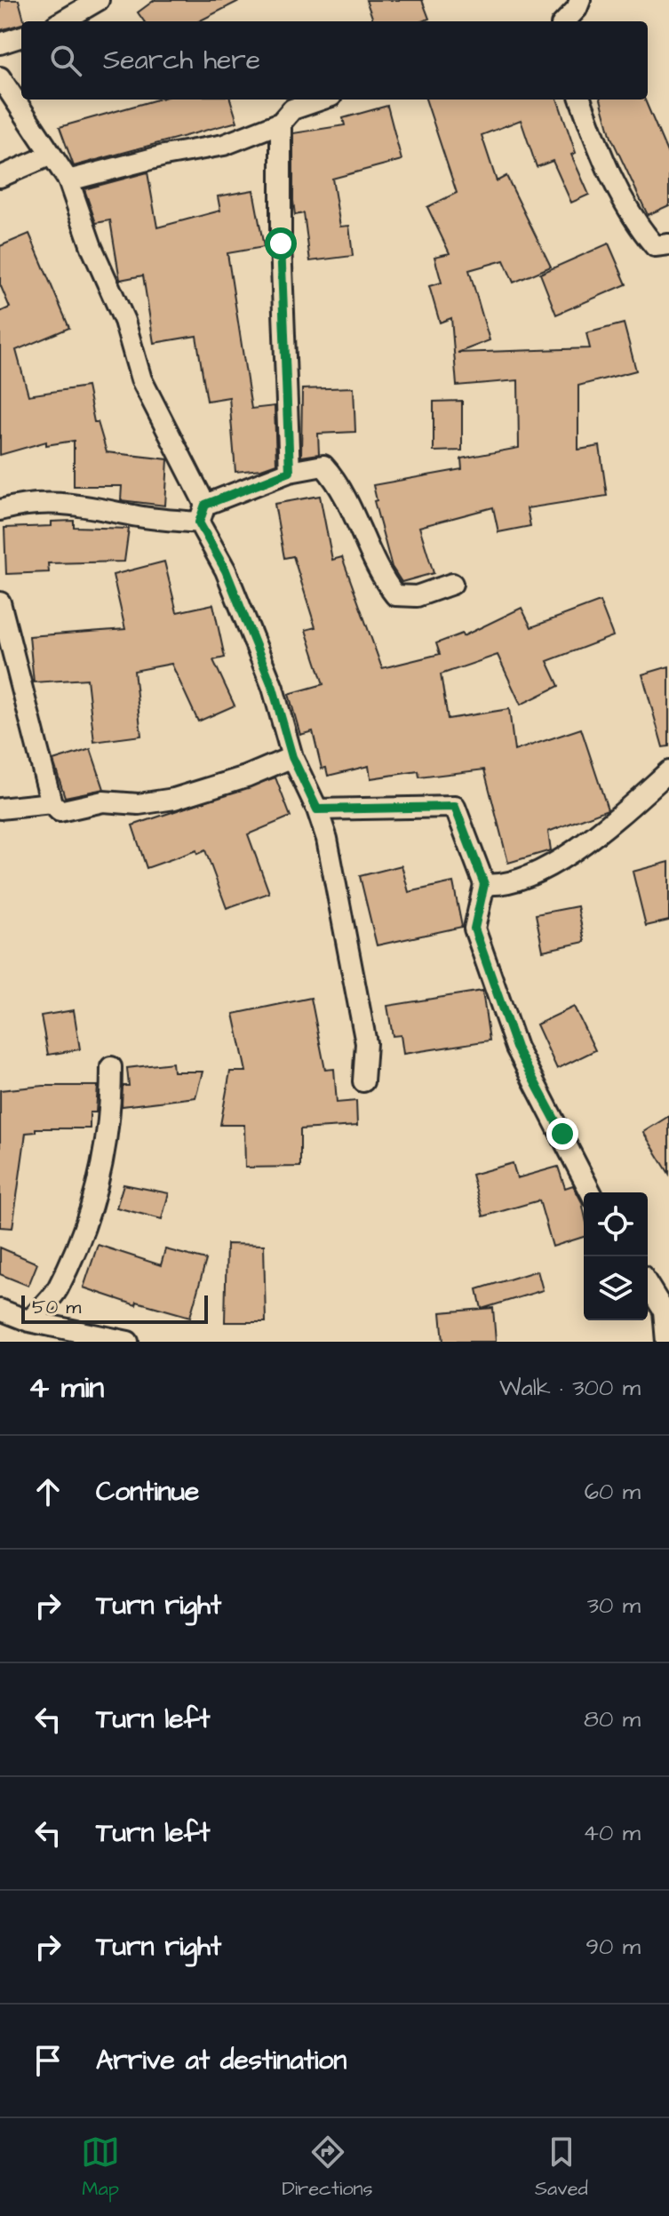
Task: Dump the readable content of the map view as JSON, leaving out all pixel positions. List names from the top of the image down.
{
  "scale_bar": "50 m",
  "page": {
    "search": "Search here",
    "scale": "50 m",
    "heading": ["4 min", "Walk · 300 m"],
    "list": [
      ["Continue", "60 m"],
      ["Turn right", "30 m"],
      ["Turn left", "80 m"],
      ["Turn left", "40 m"],
      ["Turn right", "90 m"],
      "Arrive at destination"
    ],
    "nav": ["Map", "Directions", "Saved"]
  }
}
